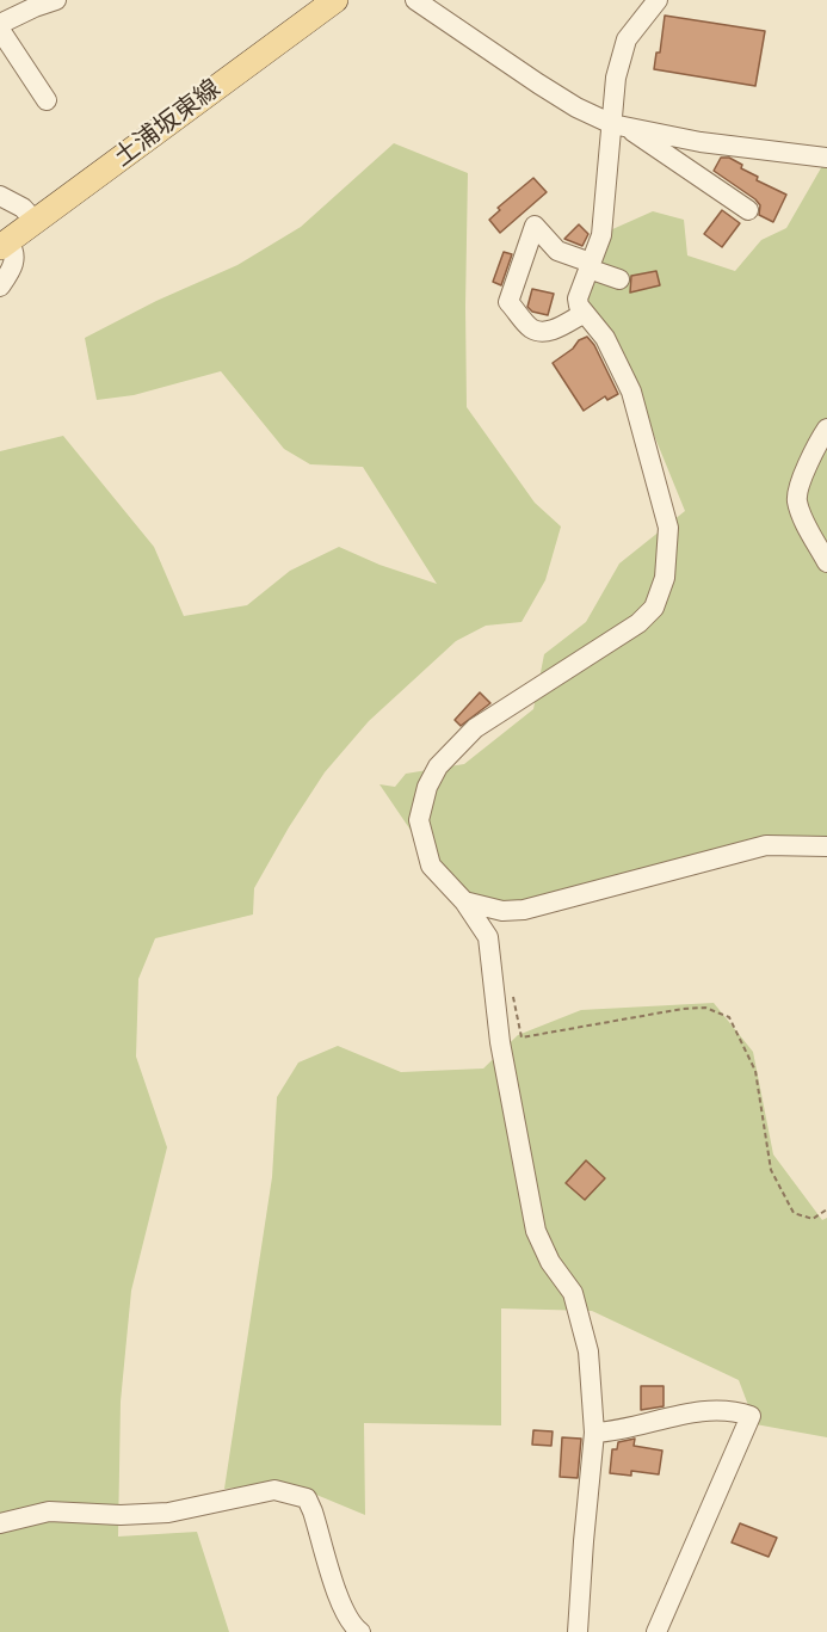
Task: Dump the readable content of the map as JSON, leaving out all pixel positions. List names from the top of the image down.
{
  "streets": {
    "main road": ["土浦坂東線"]
  }
}
